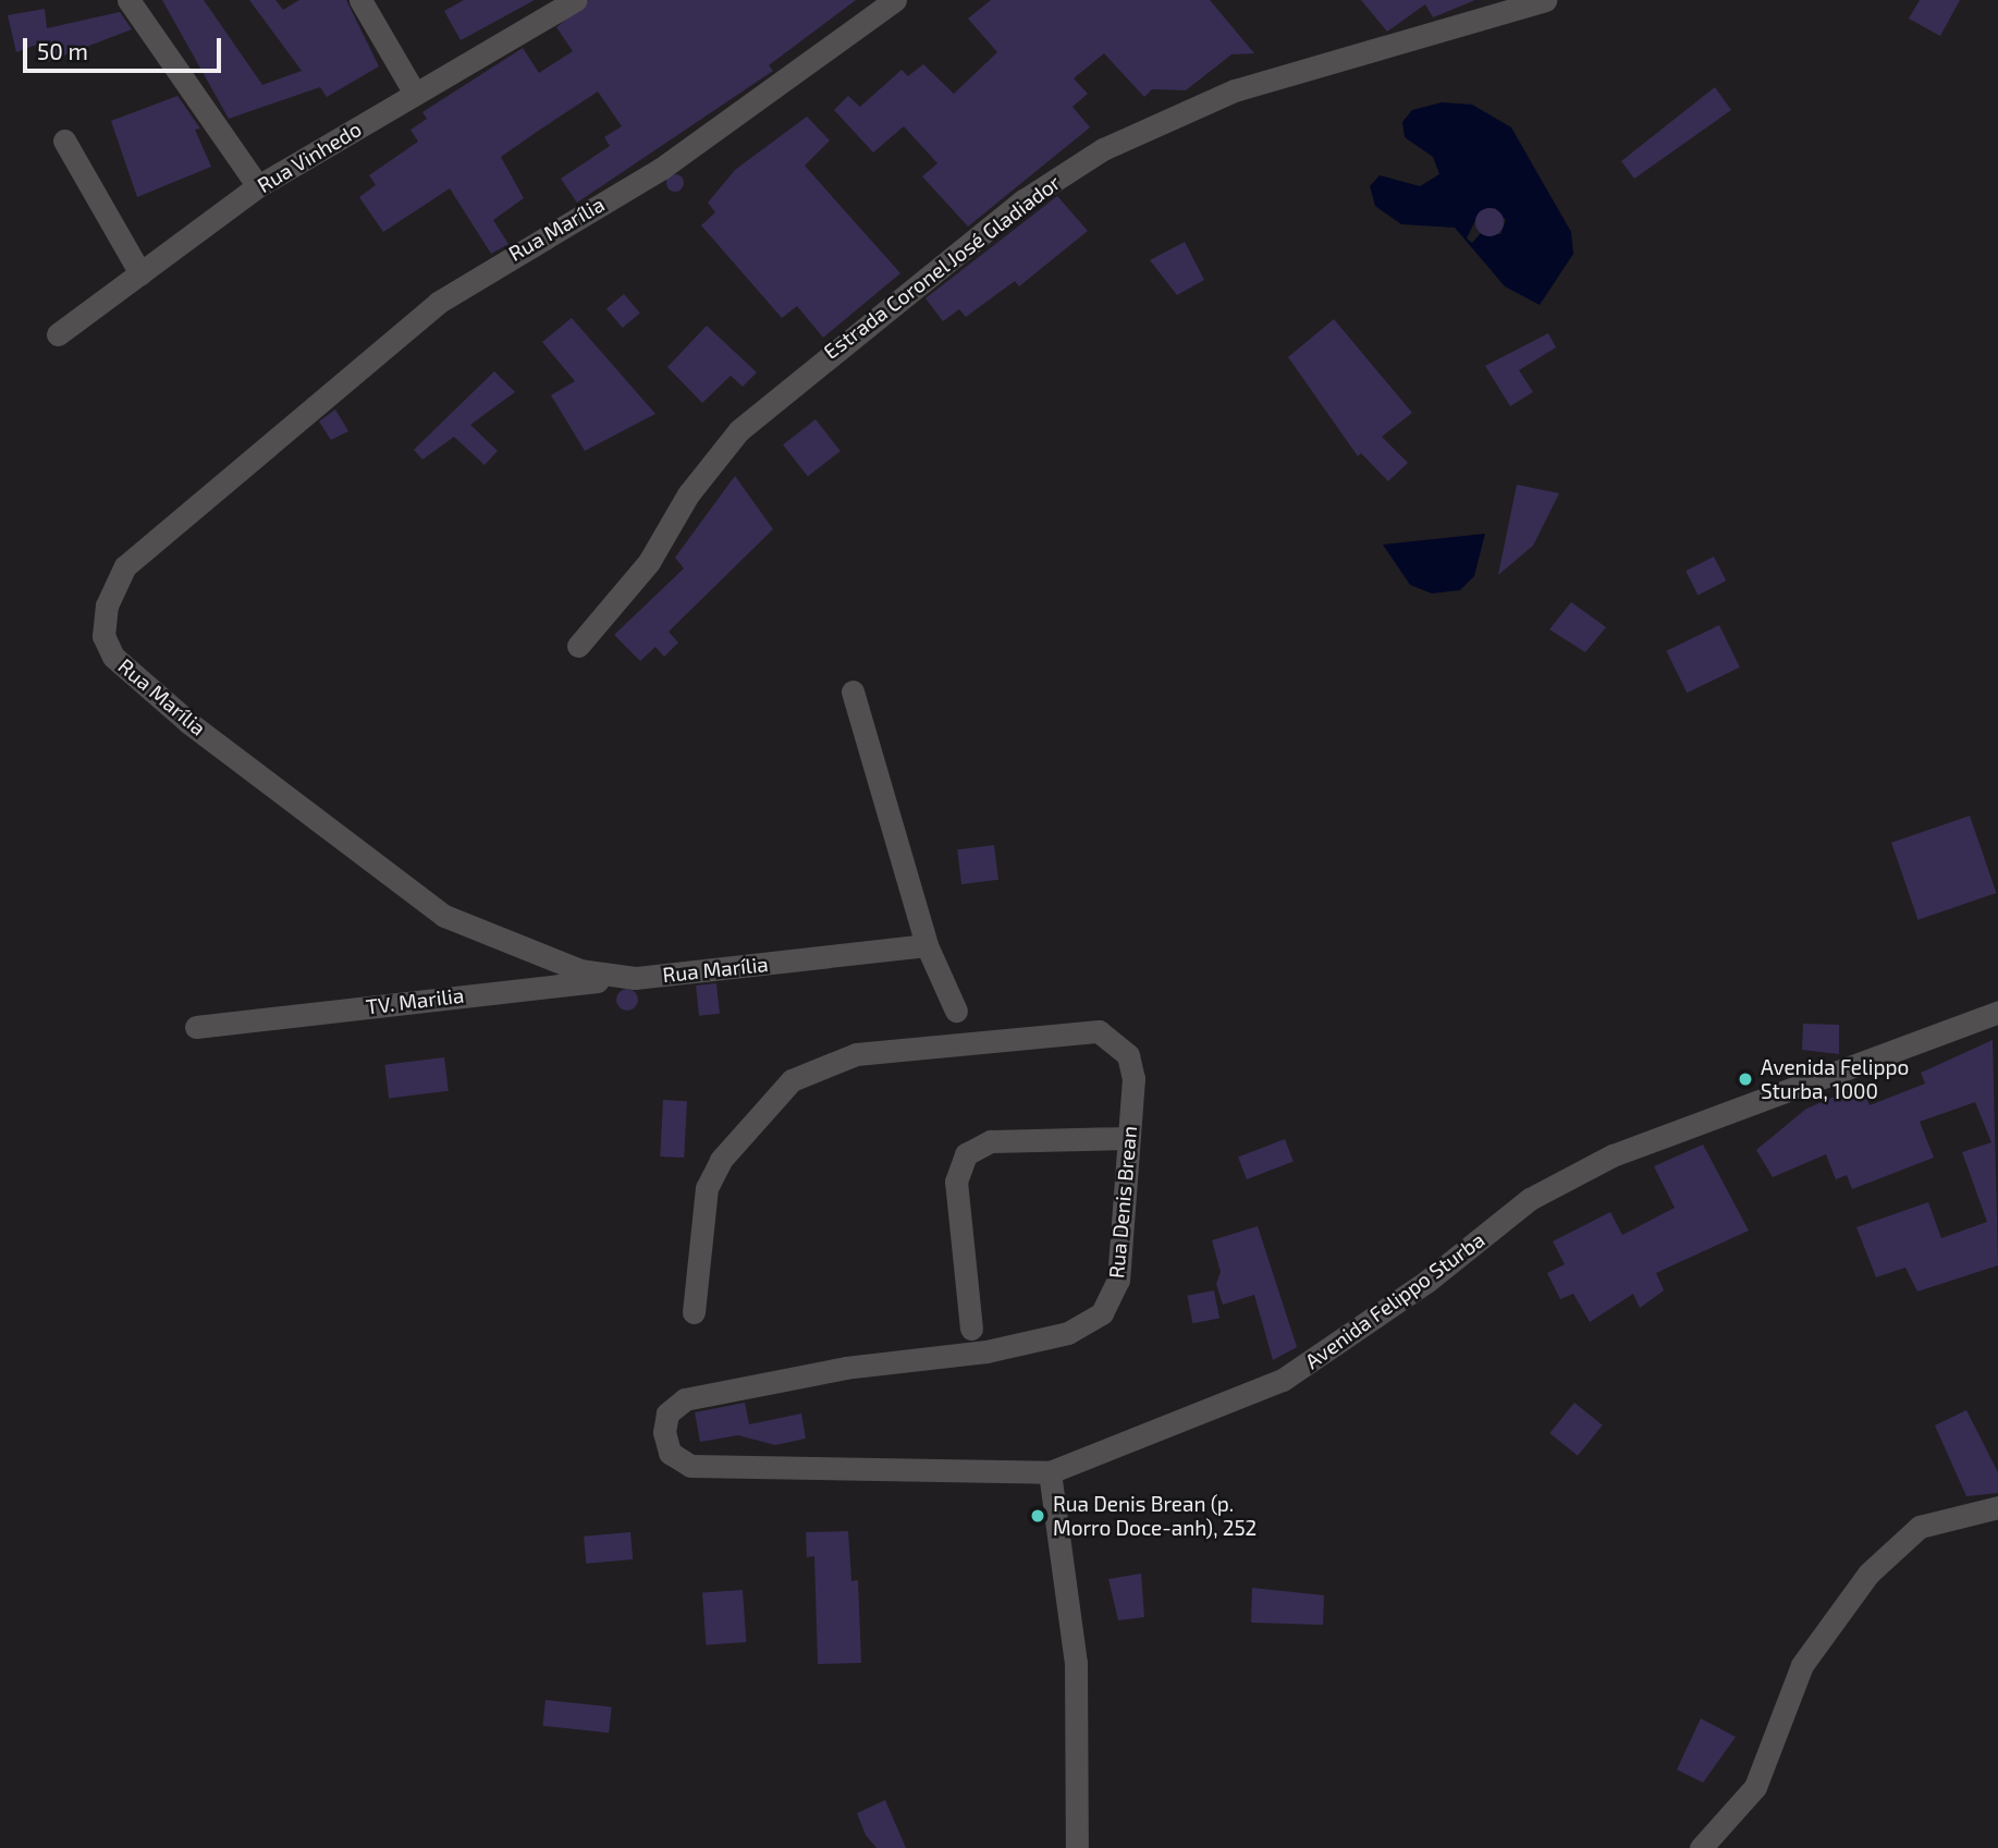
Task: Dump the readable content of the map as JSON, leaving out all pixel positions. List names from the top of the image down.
{
  "streets": {
    "street": [
      "Rua Vinhedo",
      "Rua Marília",
      "Estrada Coronel José Gladiador",
      "TV. Marilia",
      "Rua Denis Brean",
      "Avenida Felippo Sturba"
    ]
  },
  "crossings": [
    ["Rua Marília", "TV. Marilia"],
    ["Rua Denis Brean", "Avenida Felippo Sturba"]
  ],
  "places": ["Avenida Felippo Sturba, 1000", "Rua Denis Brean (p. Morro Doce-anh), 252"],
  "scale_bar": "50 m"
}
